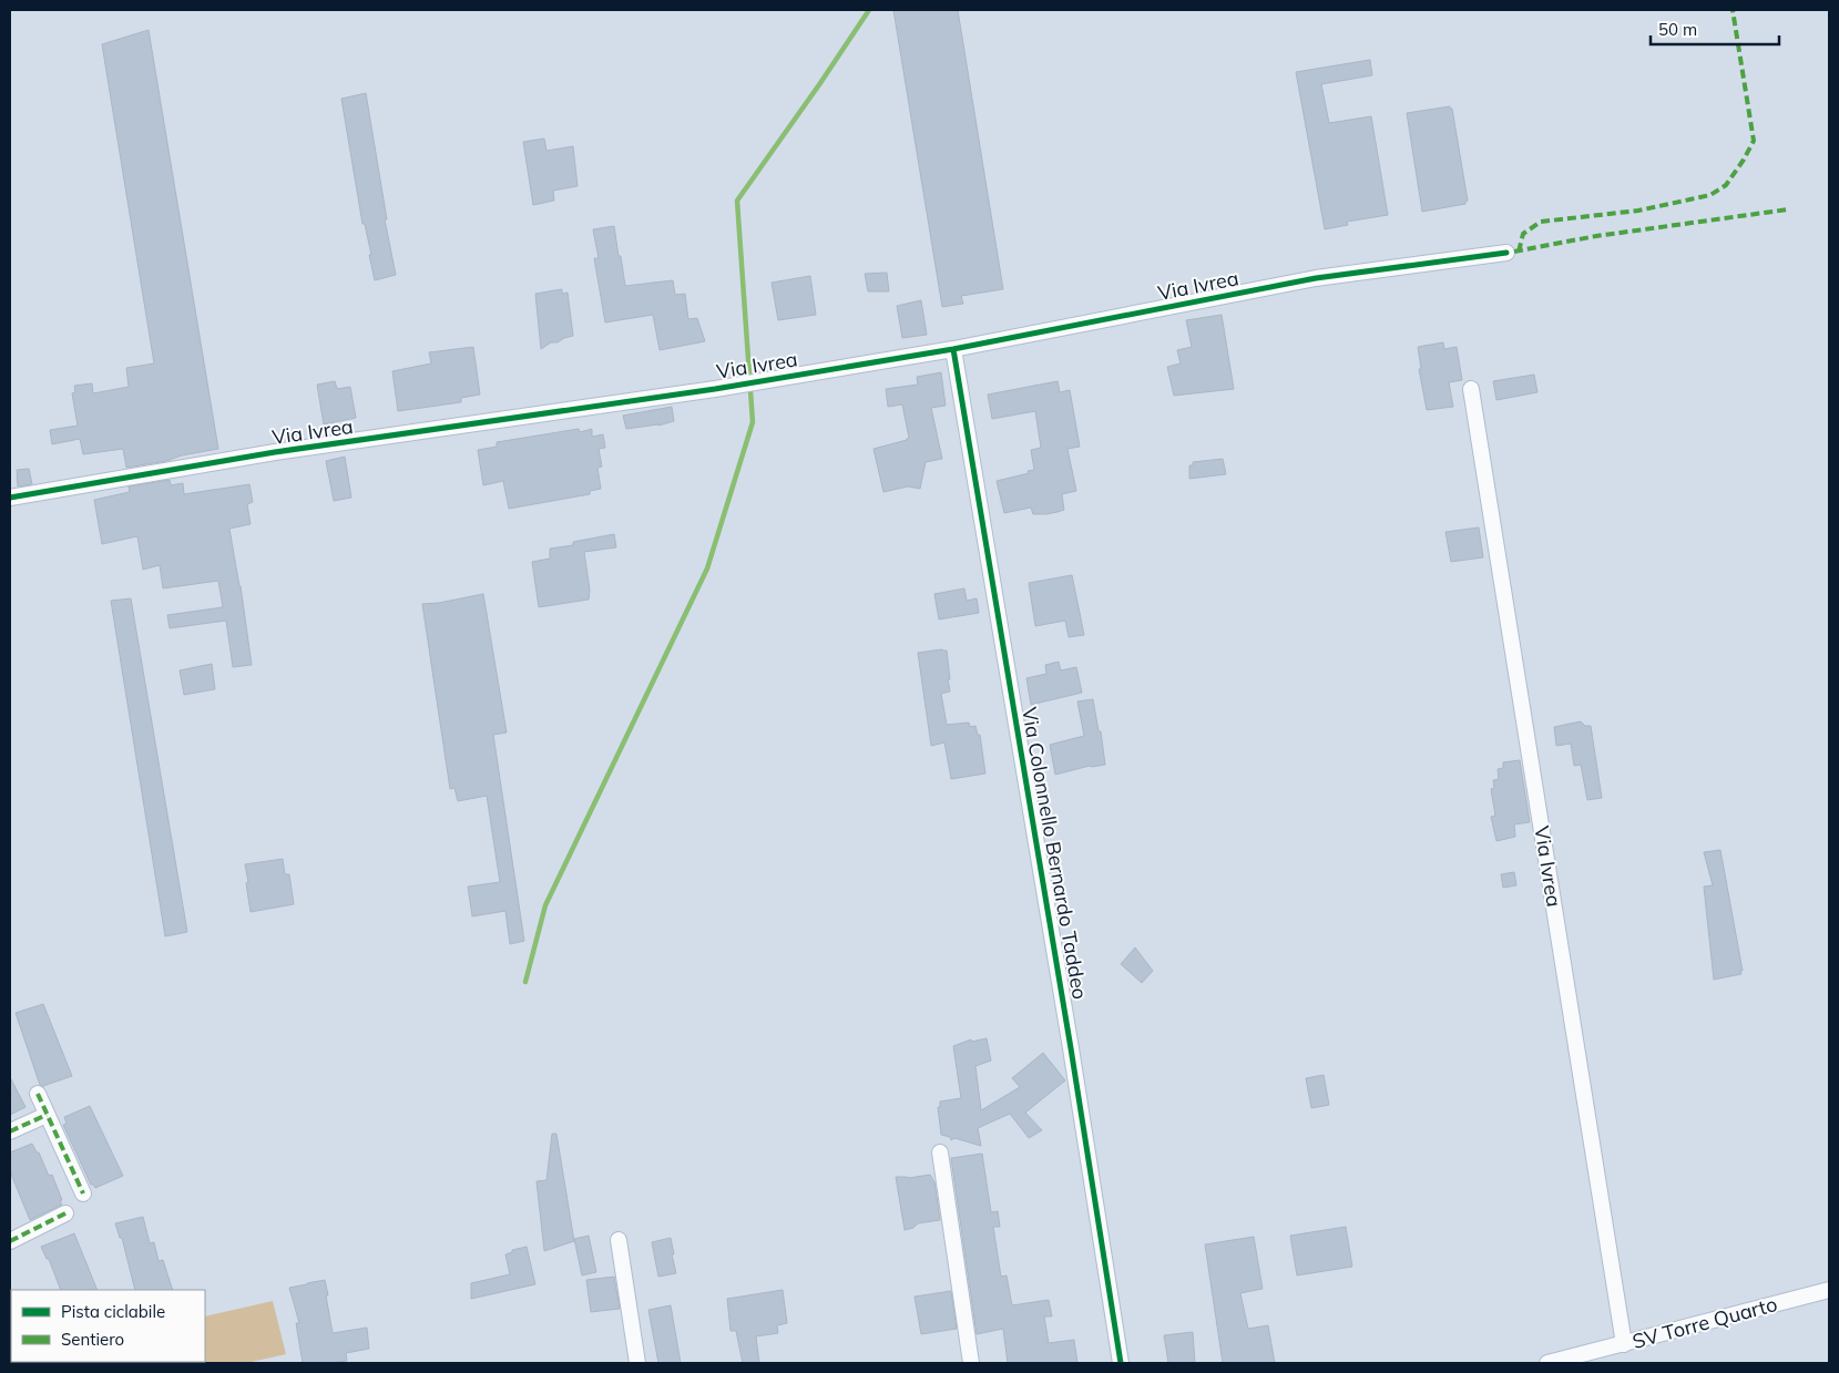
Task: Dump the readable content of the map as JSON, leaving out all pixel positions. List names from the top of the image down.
{
  "streets": {
    "street": ["Via Ivrea", "Via Colonnello Bernardo Taddeo", "SV Torre Quarto"]
  },
  "crossings": [
    ["Via Ivrea", "Via Colonnello Bernardo Taddeo"],
    ["Via Ivrea", "SV Torre Quarto"]
  ],
  "legend": ["Pista ciclabile", "Sentiero"],
  "scale_bar": "50 m"
}
